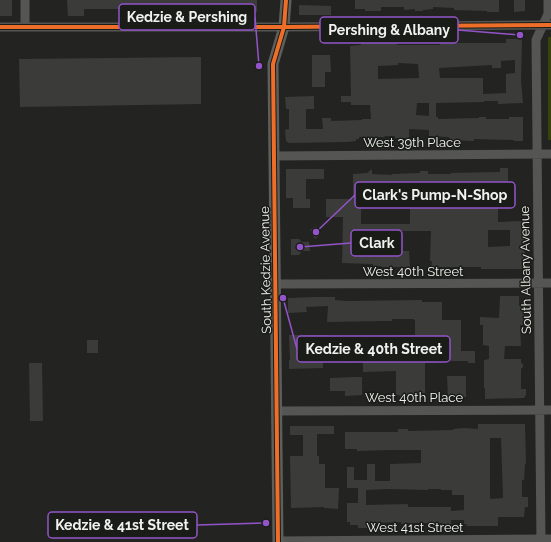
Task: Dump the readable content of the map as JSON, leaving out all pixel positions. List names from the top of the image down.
{
  "streets": {
    "main road": ["South Kedzie Avenue"],
    "street": [
      "West 39th Place",
      "South Albany Avenue",
      "West 40th Street",
      "West 40th Place",
      "West 41st Street"
    ]
  },
  "crossings": [
    ["West 39th Place", "South Kedzie Avenue"],
    ["West 39th Place", "South Albany Avenue"],
    ["South Kedzie Avenue", "West 40th Street"],
    ["South Kedzie Avenue", "West 40th Place"],
    ["South Kedzie Avenue", "West 41st Street"],
    ["South Albany Avenue", "West 40th Street"],
    ["South Albany Avenue", "West 40th Place"],
    ["South Albany Avenue", "West 41st Street"]
  ],
  "places": [
    "Pershing & Albany",
    "Kedzie & Pershing",
    "Clark's Pump-N-Shop",
    "Clark",
    "Kedzie & 40th Street",
    "Kedzie & 41st Street"
  ]
}
